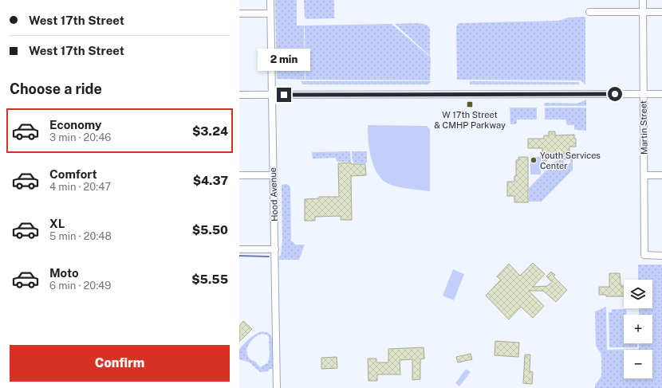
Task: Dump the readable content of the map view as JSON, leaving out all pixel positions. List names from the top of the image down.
{
  "streets": {
    "street": ["Martin Street", "Hood Avenue"]
  },
  "places": {
    "transit": ["W 17th Street & CMHP Parkway"],
    "other": ["Youth Services Center"]
  },
  "page": {
    "banner": ["West 17th Street", "West 17th Street"],
    "bubble": "2 min",
    "heading": "Choose a ride",
    "list": [
      {
        "name": "Economy",
        "note": "3 min · 20:46",
        "value": "$3.24"
      },
      {
        "name": "Comfort",
        "note": "4 min · 20:47",
        "value": "$4.37"
      },
      {
        "name": "XL",
        "note": "5 min · 20:48",
        "value": "$5.50"
      },
      {
        "name": "Moto",
        "note": "6 min · 20:49",
        "value": "$5.55"
      }
    ],
    "map_buttons": ["+", "−"],
    "buttons": "Confirm"
  }
}
